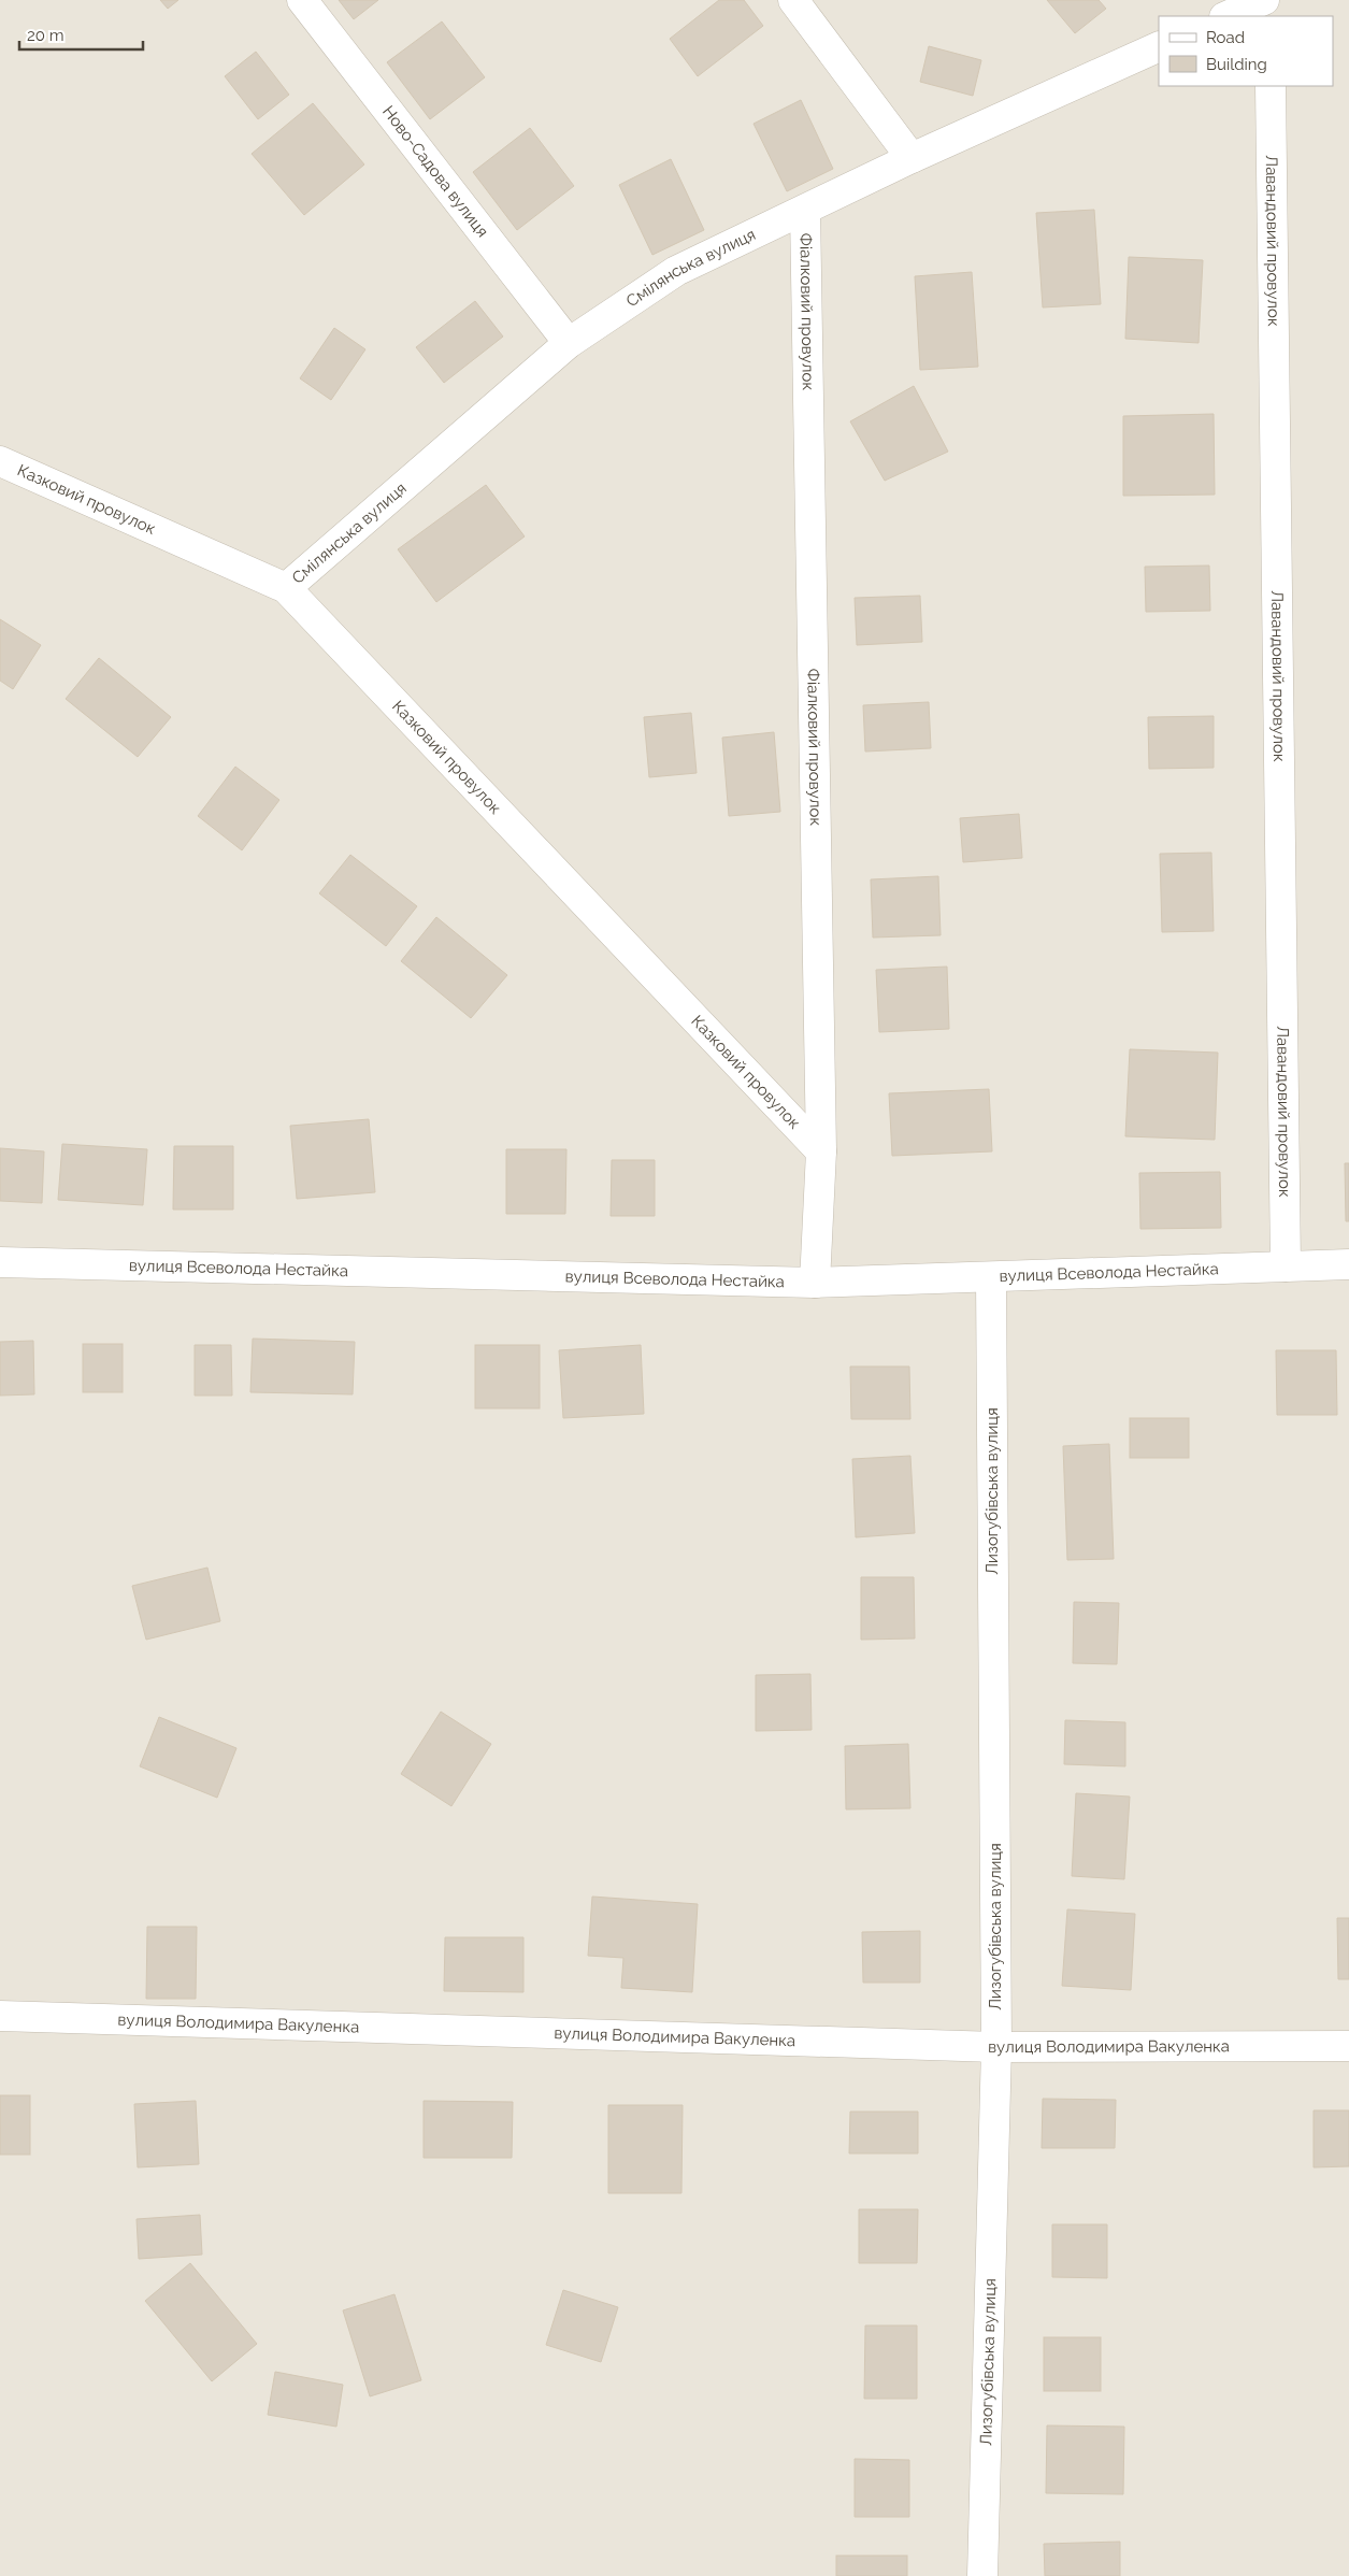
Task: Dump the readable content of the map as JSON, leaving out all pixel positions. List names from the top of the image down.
{
  "streets": {
    "street": [
      "Ново-Садова вулиця",
      "Лавандовий провулок",
      "Смілянська вулиця",
      "Фіалковий провулок",
      "Казковий провулок",
      "вулиця Всеволода Нестайка",
      "Лизогубівська вулиця",
      "вулиця Володимира Вакуленка"
    ]
  },
  "crossings": [
    ["Ново-Садова вулиця", "Смілянська вулиця"],
    ["Лавандовий провулок", "вулиця Всеволода Нестайка"],
    ["Смілянська вулиця", "Фіалковий провулок"],
    ["Смілянська вулиця", "Казковий провулок"],
    ["Фіалковий провулок", "Казковий провулок"],
    ["Фіалковий провулок", "вулиця Всеволода Нестайка"],
    ["вулиця Всеволода Нестайка", "Лизогубівська вулиця"],
    ["Лизогубівська вулиця", "вулиця Володимира Вакуленка"]
  ],
  "legend": ["Road", "Building"],
  "scale_bar": "20 m"
}
